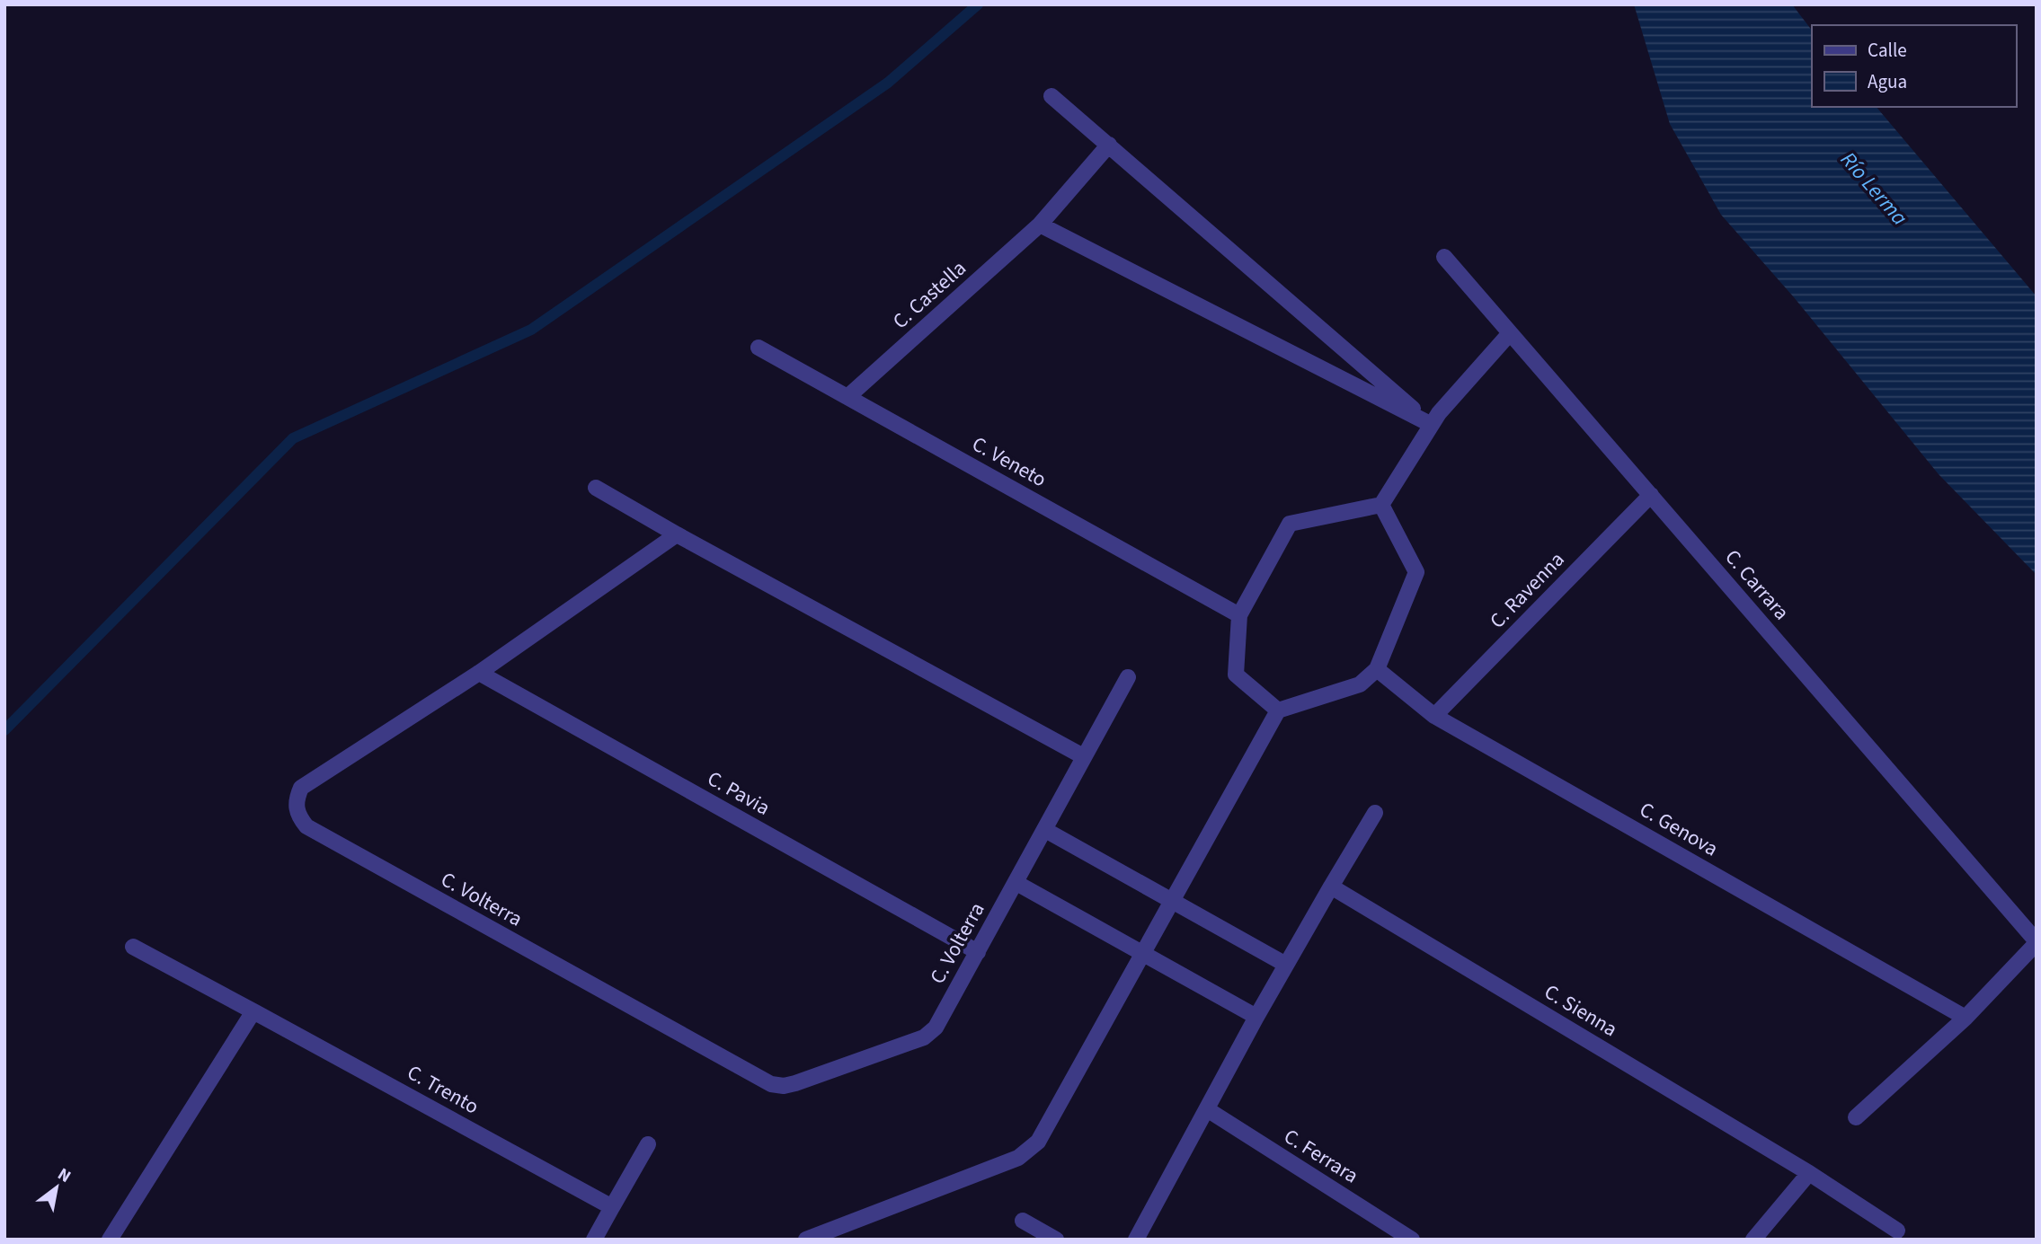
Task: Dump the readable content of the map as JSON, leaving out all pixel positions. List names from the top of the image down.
{
  "streets": {
    "street": [
      "C. Castella",
      "C. Veneto",
      "C. Carrara",
      "C. Ravenna",
      "C. Pavia",
      "C. Genova",
      "C. Volterra",
      "C. Sienna",
      "C. Trento",
      "C. Ferrara"
    ]
  },
  "crossings": [
    ["C. Castella", "C. Veneto"],
    ["C. Veneto", "C. Genova"],
    ["C. Carrara", "C. Ravenna"],
    ["C. Carrara", "C. Genova"],
    ["C. Ravenna", "C. Genova"],
    ["C. Pavia", "C. Volterra"]
  ],
  "water": ["Río Lerma"],
  "legend": ["Calle", "Agua"],
  "north": "top right"
}
